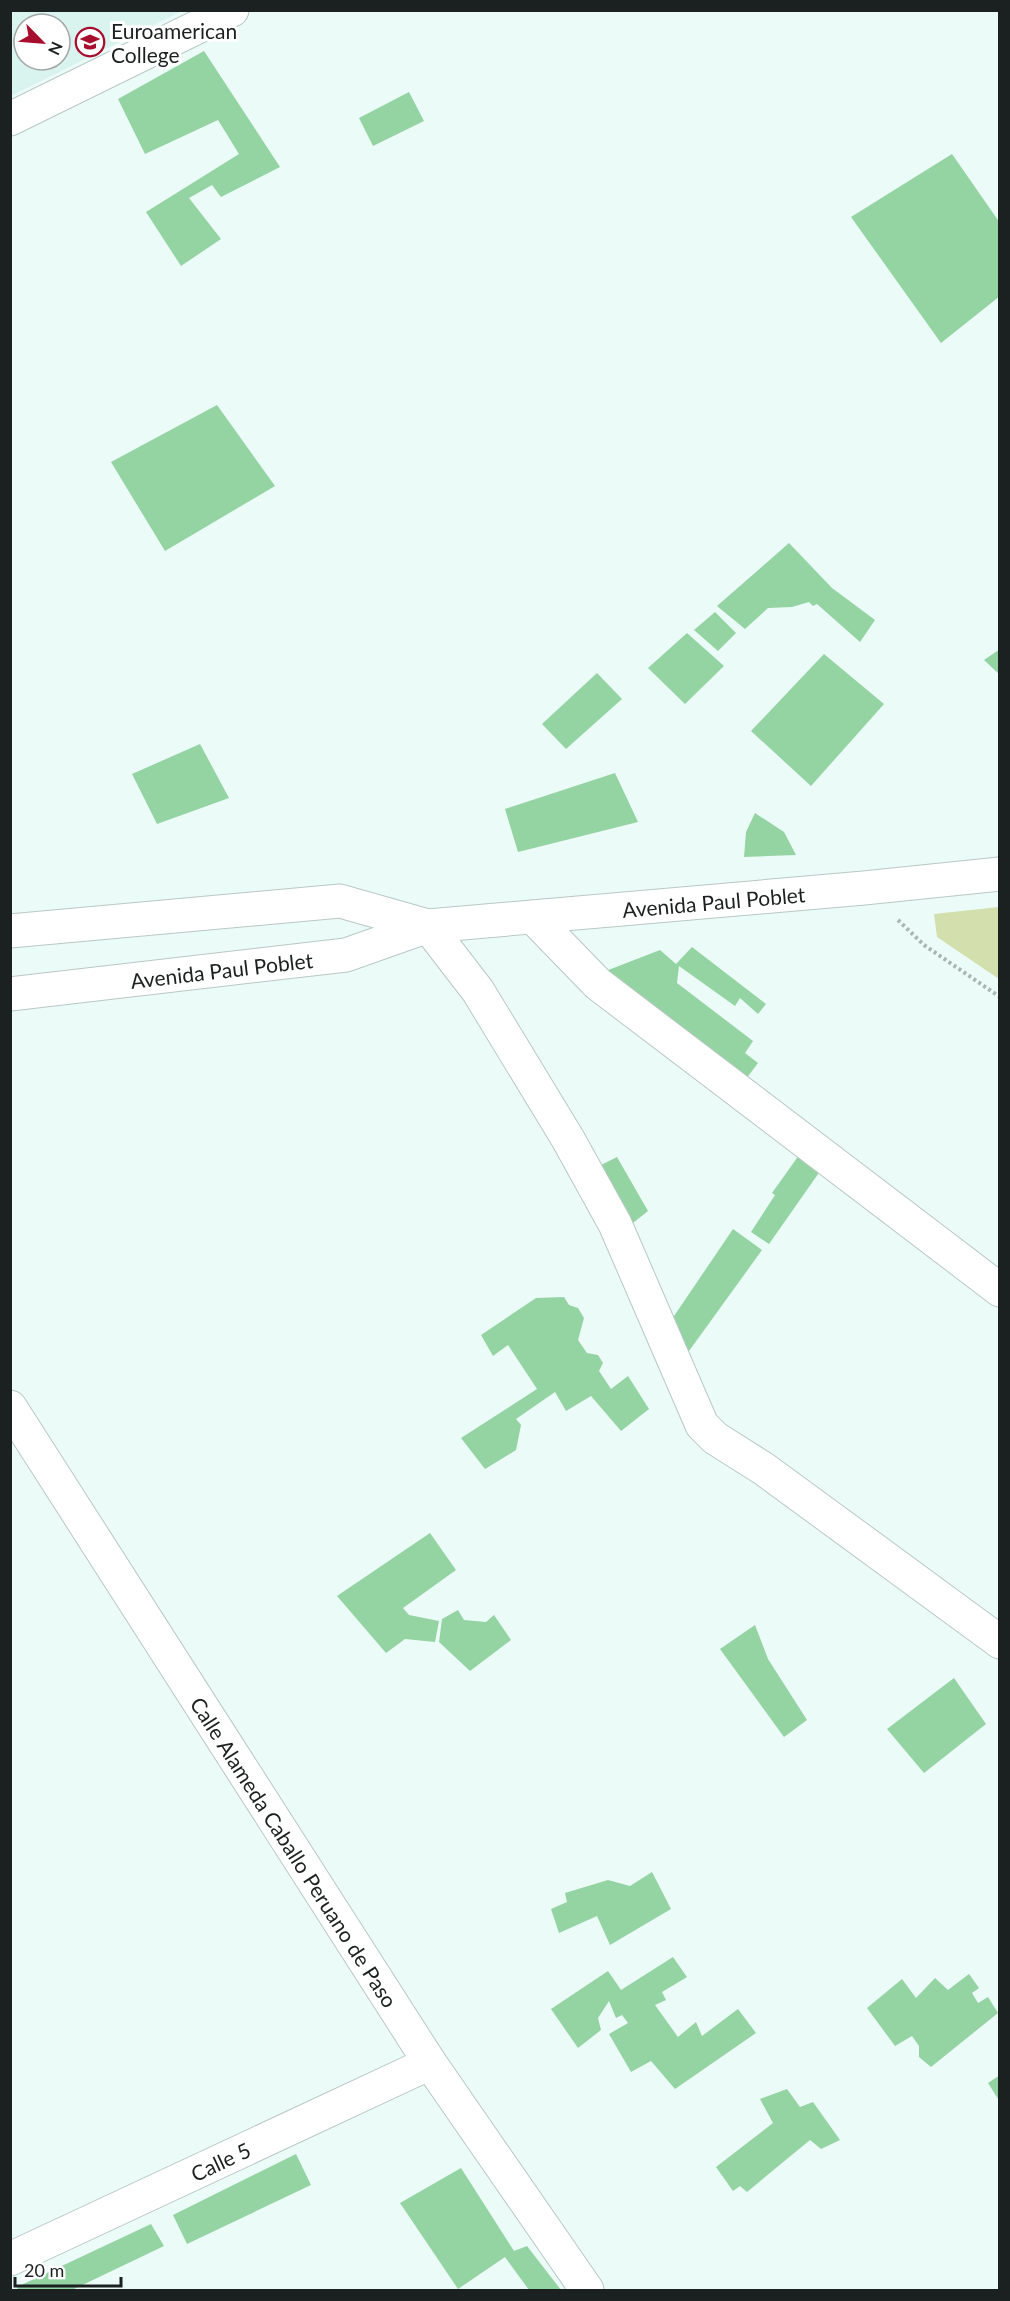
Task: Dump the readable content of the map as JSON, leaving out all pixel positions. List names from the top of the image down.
{
  "streets": {
    "street": ["Avenida Paul Poblet", "Calle Alameda Caballo Peruano de Paso", "Calle 5"]
  },
  "crossings": [
    ["Calle Alameda Caballo Peruano de Paso", "Calle 5"]
  ],
  "places": {
    "school or university": ["Euroamerican College"]
  },
  "scale_bar": "20 m",
  "north": "bottom right"
}
